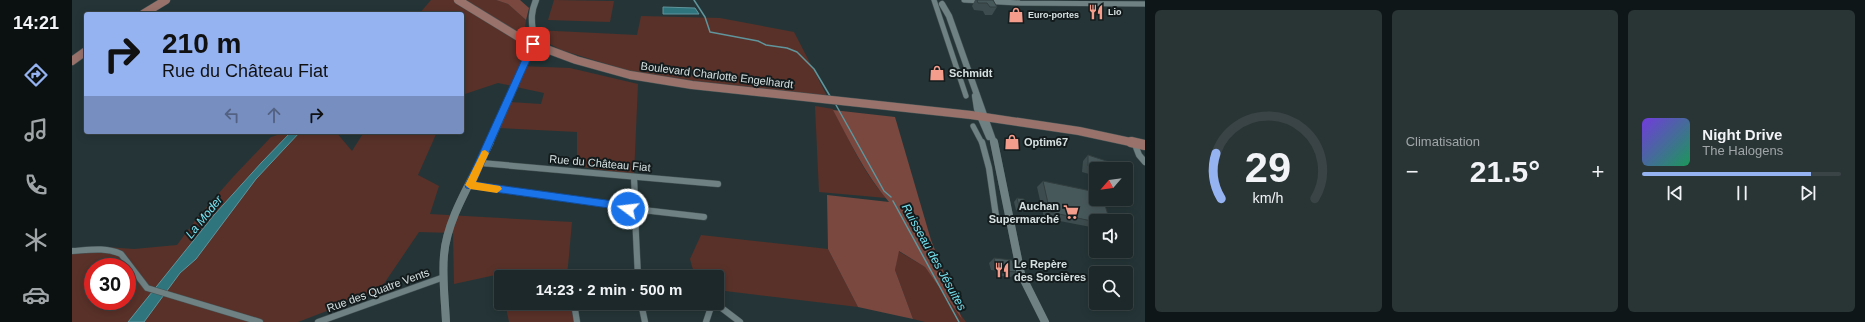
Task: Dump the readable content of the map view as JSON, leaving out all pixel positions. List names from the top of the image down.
{
  "streets": {
    "main road": ["Boulevard Charlotte Engelhardt"],
    "street": ["Rue du Château Fiat", "Rue des Quatre Vents"]
  },
  "water": ["La Moder", "Ruisseau des Jésuites"],
  "places": {
    "restaurant": ["Lio", "Le Repère des Sorcières"],
    "shop": ["Euro-portes", "Schmidt", "Optim67"],
    "supermarket": ["Auchan Supermarché"]
  },
  "north": "bottom left",
  "page": {
    "tabs": "14:21",
    "tile": "Climatisation",
    "turn": ["210 m", "Rue du Château Fiat"],
    "song": ["Night Drive", "The Halogens"],
    "heat": ["−", "21.5°", "+"],
    "limit": "30",
    "trip": "14:23 · 2 min · 500 m",
    "gauge": ["29", "km/h"]
  }
}
